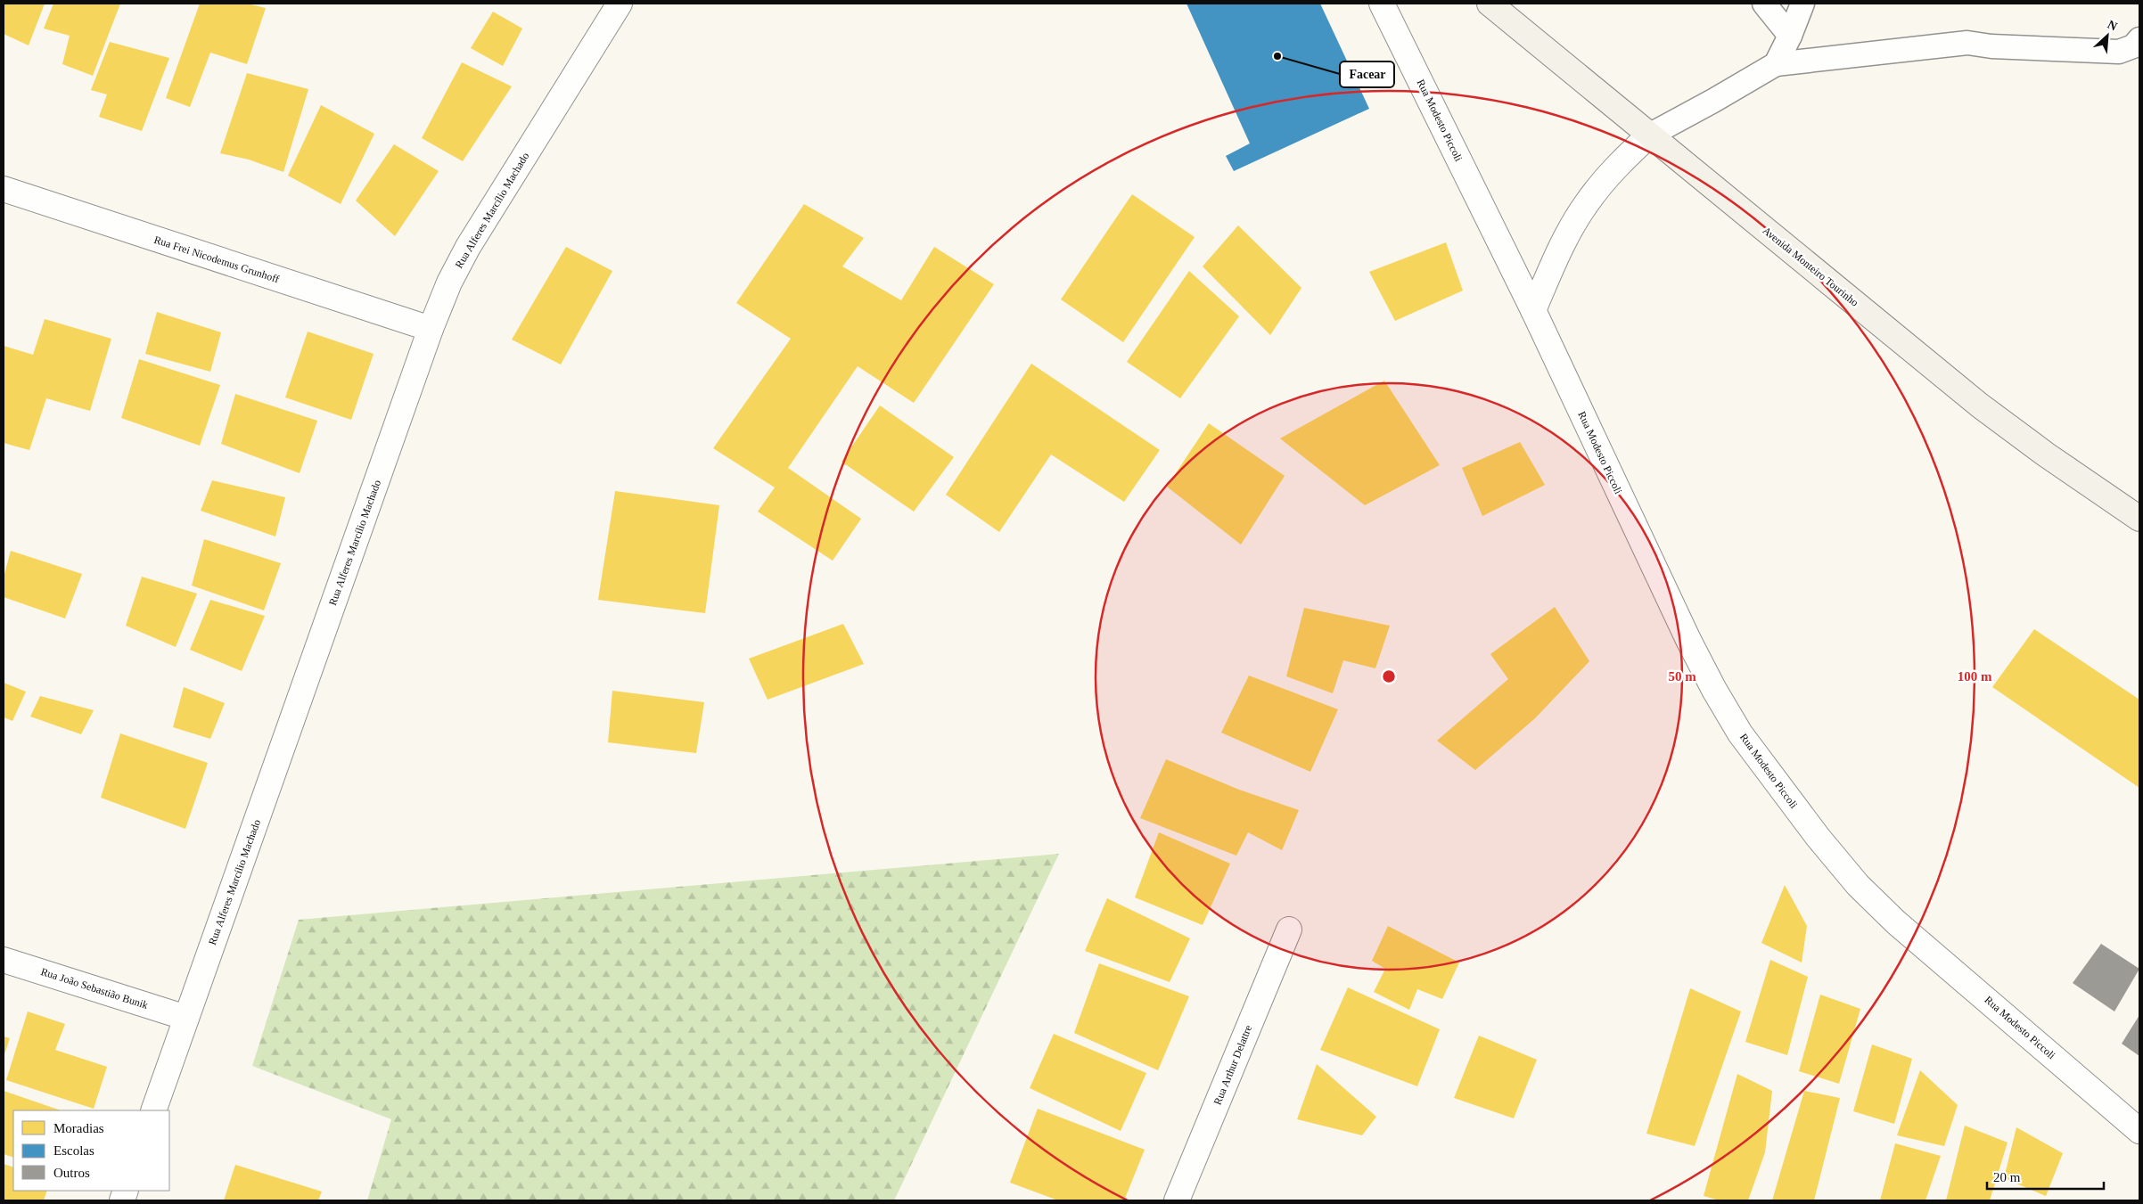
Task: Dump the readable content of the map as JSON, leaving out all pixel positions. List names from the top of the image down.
{
  "streets": {
    "main road": ["Avenida Monteiro Tourinho"],
    "street": [
      "Rua Modesto Piccoli",
      "Rua Alferes Marcílio Machado",
      "Rua Frei Nicodemus Grunhoff",
      "Rua João Sebastião Bunik",
      "Rua Arthur Delattre"
    ]
  },
  "crossings": [
    ["Rua Alferes Marcílio Machado", "Rua Frei Nicodemus Grunhoff"],
    ["Rua Alferes Marcílio Machado", "Rua João Sebastião Bunik"]
  ],
  "places": ["Facear"],
  "legend": ["Moradias", "Escolas", "Outros"],
  "scale_bar": "20 m",
  "north": "top right",
  "rings": ["50 m", "100 m"]
}
